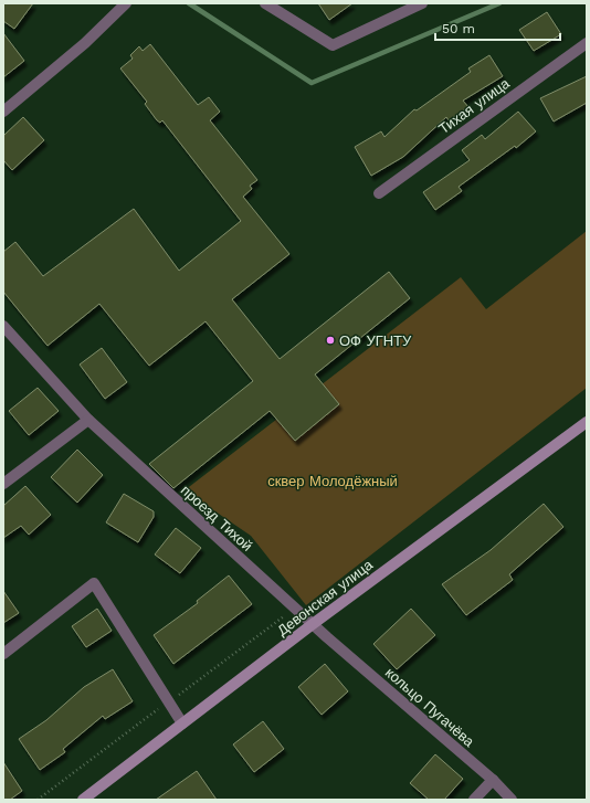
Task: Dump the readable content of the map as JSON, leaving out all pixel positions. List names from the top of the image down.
{
  "streets": {
    "main road": ["Девонская улица"],
    "street": ["Тихая улица", "проезд Тихой", "кольцо Пугачёва"]
  },
  "crossings": [
    ["проезд Тихой", "Девонская улица"],
    ["проезд Тихой", "кольцо Пугачёва"]
  ],
  "parks": ["сквер Молодёжный"],
  "places": ["ОФ УГНТУ"],
  "scale_bar": "50 m"
}
